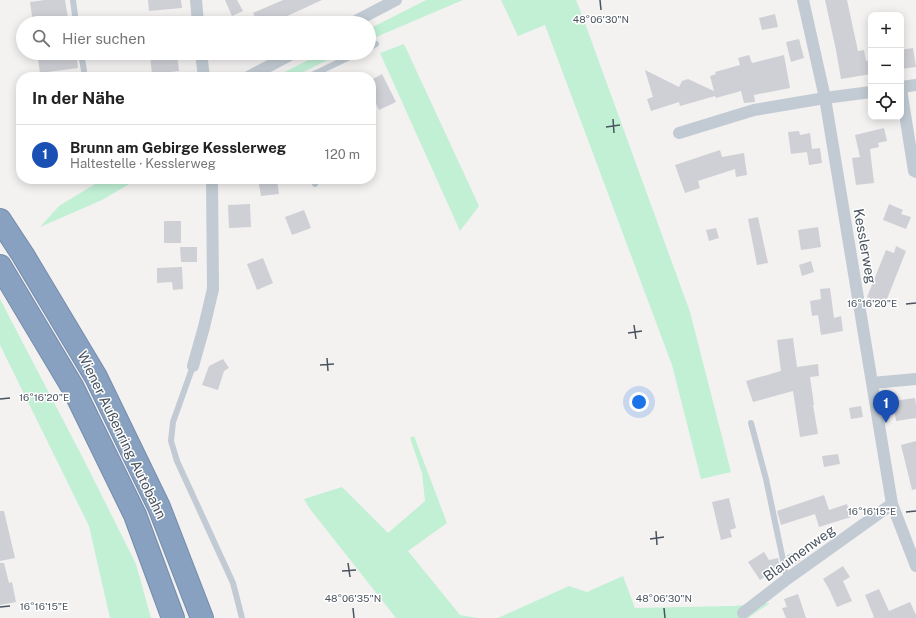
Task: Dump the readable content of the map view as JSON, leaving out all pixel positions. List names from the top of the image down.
{
  "streets": {
    "highway": ["Wiener Außenring Autobahn"],
    "street": ["Kesslerweg", "Blaumenweg"]
  },
  "crossings": [
    ["Kesslerweg", "Blaumenweg"]
  ],
  "page": {
    "map_buttons": ["+", "−"],
    "search": "Hier suchen",
    "heading": "In der Nähe",
    "list": [
      {
        "mark": "1",
        "name": "Brunn am Gebirge Kesslerweg",
        "note": "Haltestelle · Kesslerweg",
        "value": "120 m"
      }
    ],
    "pins": "1"
  },
  "coordinates": [
    "48°06'30\"N",
    "16°16'20\"E",
    "16°16'15\"E",
    "48°06'35\"N"
  ]
}
